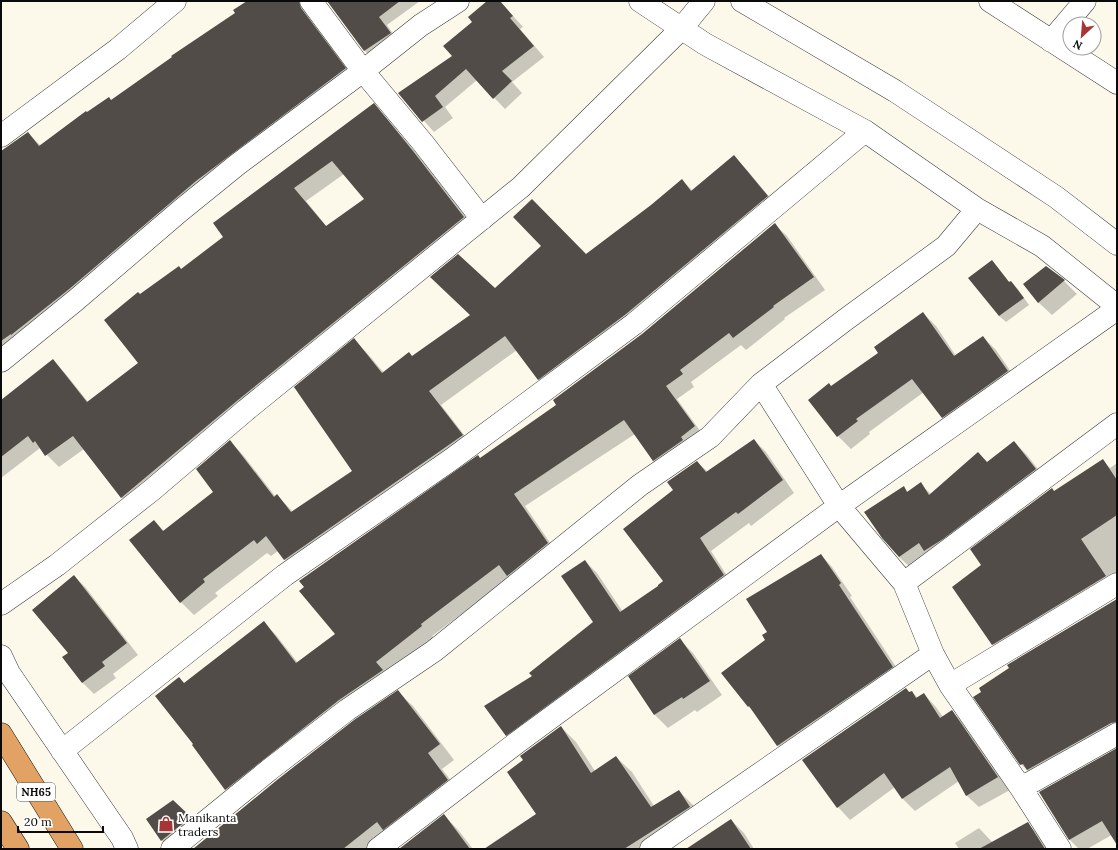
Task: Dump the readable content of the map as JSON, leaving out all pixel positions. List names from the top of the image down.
{
  "streets": {
    "highway": ["NH65"]
  },
  "places": {
    "shop": ["Manikanta traders"]
  },
  "scale_bar": "20 m",
  "north": "bottom left"
}
